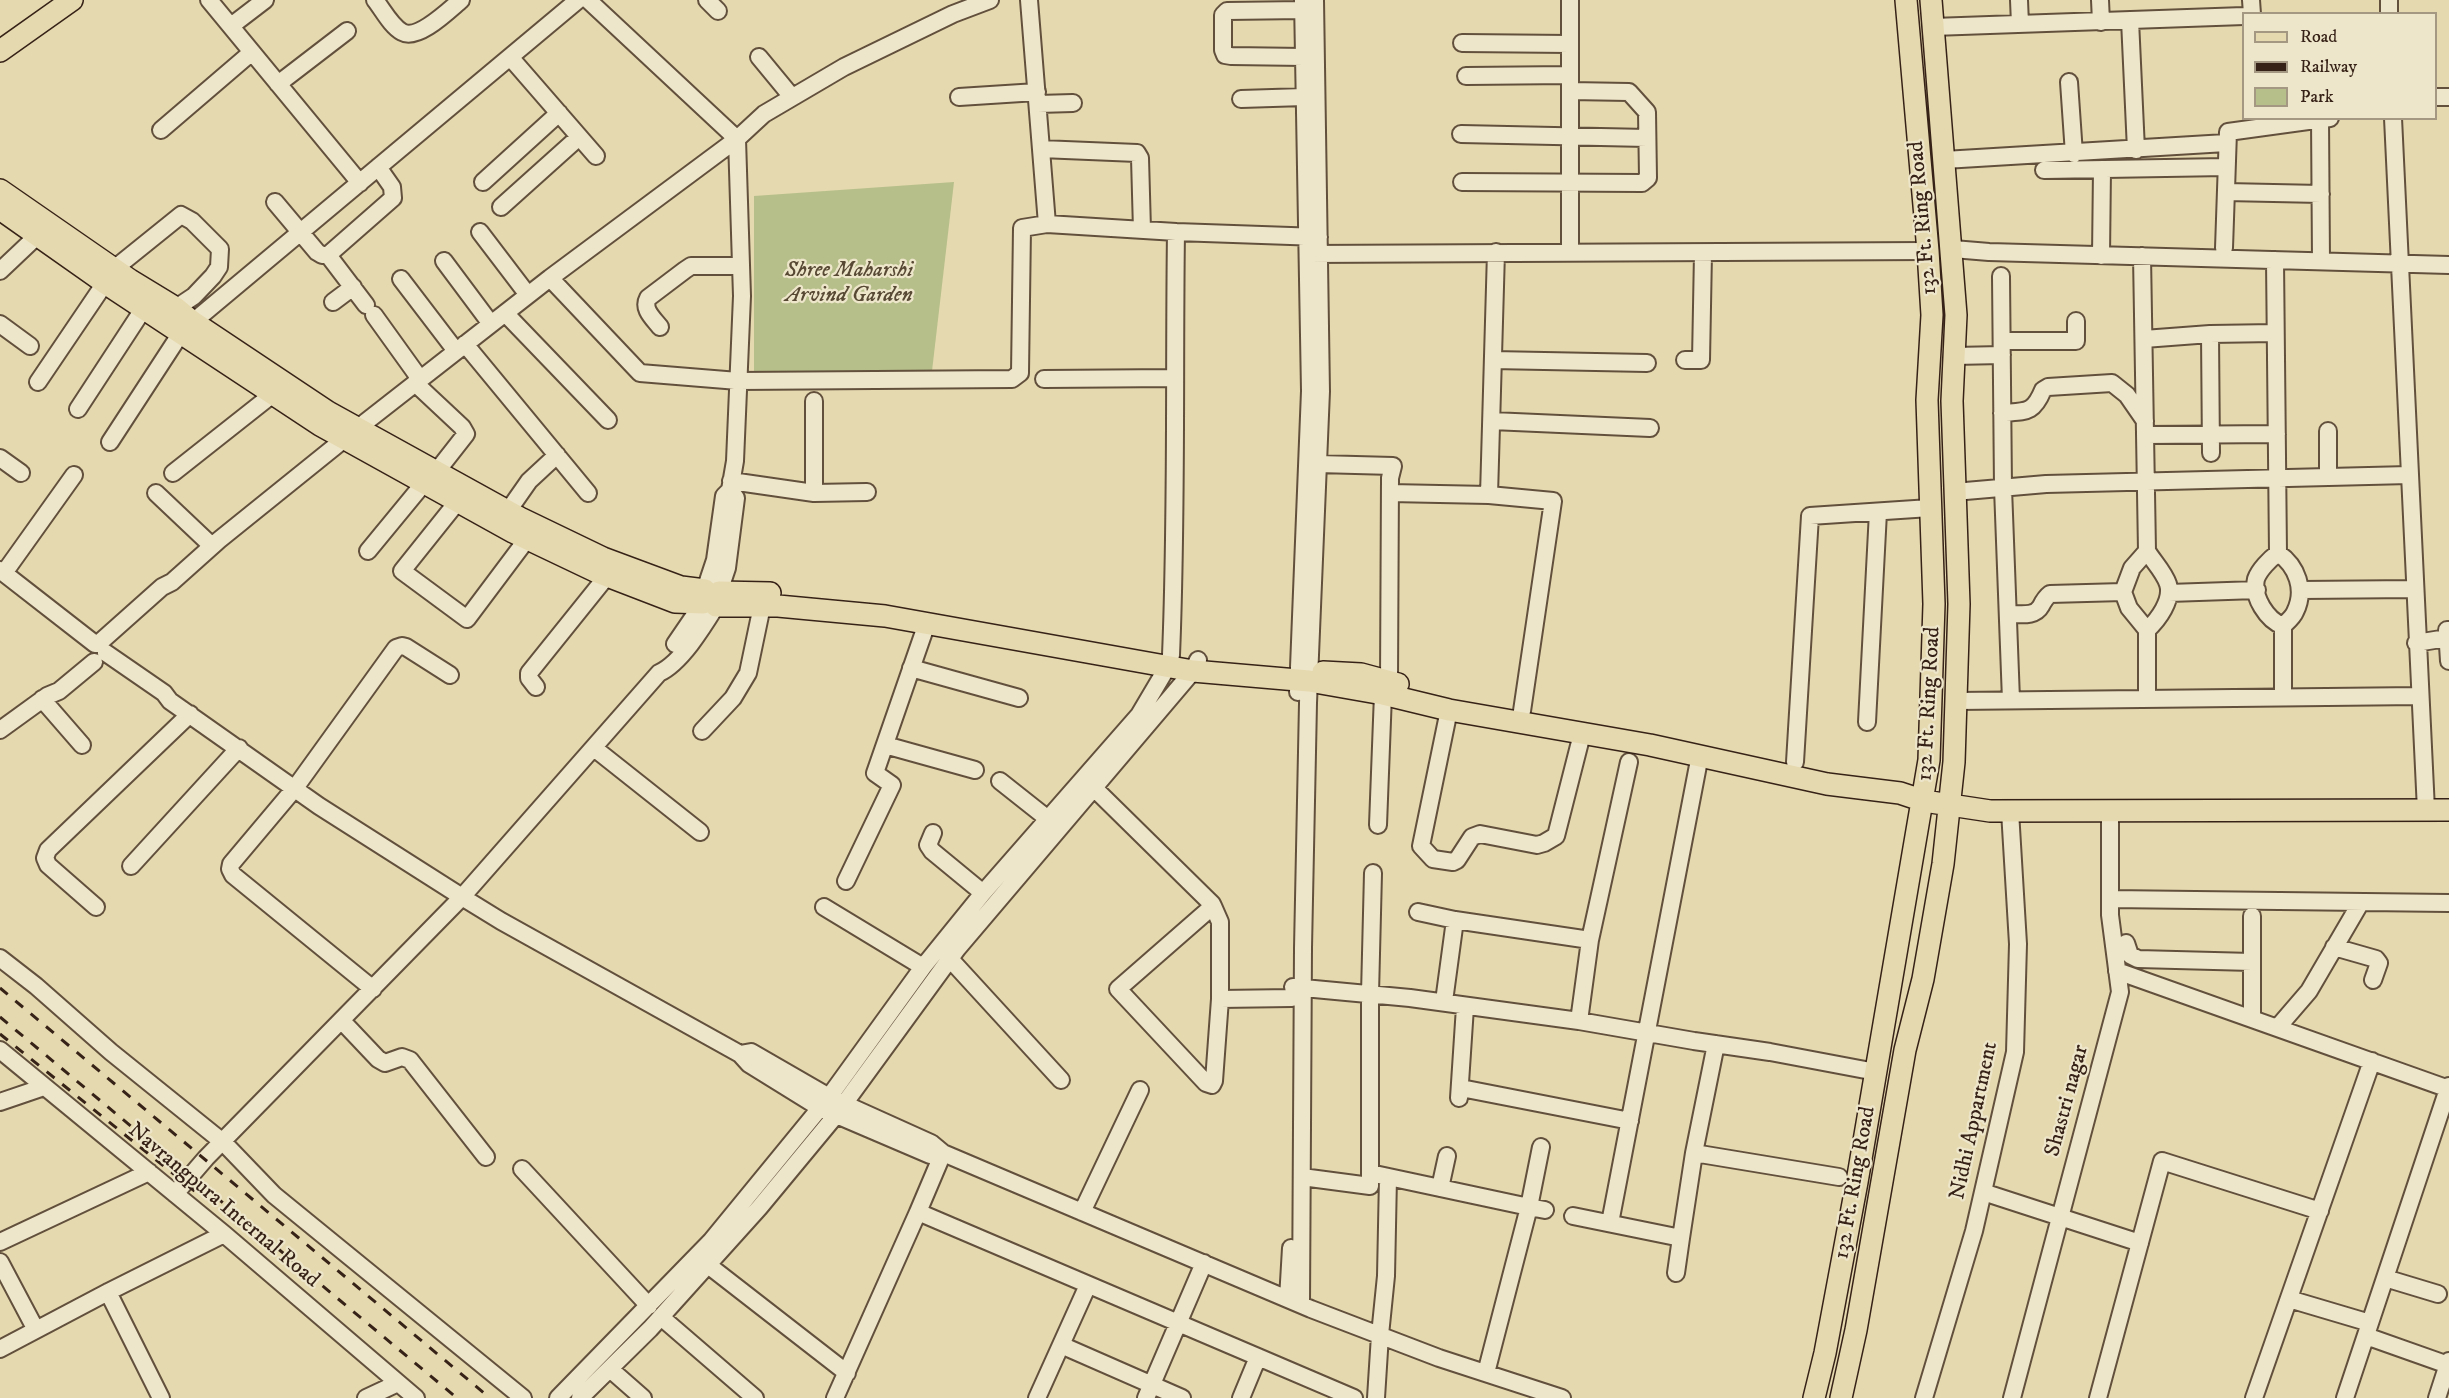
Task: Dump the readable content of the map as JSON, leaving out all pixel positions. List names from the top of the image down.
{
  "streets": {
    "main road": ["132 Ft. Ring Road"],
    "street": ["Shastri nagar", "Nidhi Appartment", "Navrangpura Internal Road"]
  },
  "parks": ["Shree Maharshi Arvind Garden"],
  "legend": ["Road", "Railway", "Park"]
}
